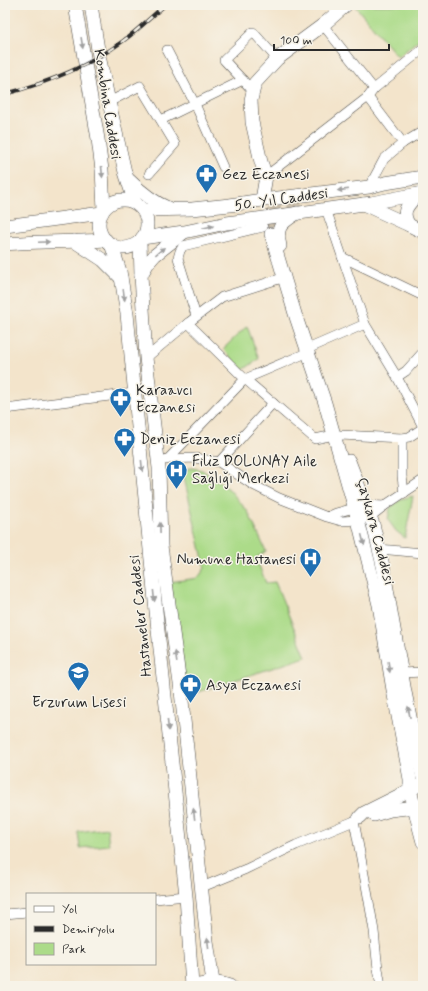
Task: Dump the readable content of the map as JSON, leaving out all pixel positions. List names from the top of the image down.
{
  "streets": {
    "main road": [
      "Kombina Caddesi",
      "50. Yıl Caddesi",
      "Çaykara Caddesi",
      "Hastaneler Caddesi"
    ]
  },
  "crossings": [
    ["Kombina Caddesi", "50. Yıl Caddesi"],
    ["Kombina Caddesi", "Hastaneler Caddesi"],
    ["50. Yıl Caddesi", "Çaykara Caddesi"],
    ["50. Yıl Caddesi", "Hastaneler Caddesi"]
  ],
  "places": {
    "pharmacy": [
      "Gez Eczanesi",
      "Karaavcı Eczanesi",
      "Deniz Eczanesi",
      "Asya Eczanesi"
    ],
    "hospital": ["Filiz DOLUNAY Aile Sağlığı Merkezi", "Numune Hastanesi"],
    "school or university": ["Erzurum Lisesi"]
  },
  "legend": ["Yol", "Demiryolu", "Park"],
  "scale_bar": "100 m"
}
